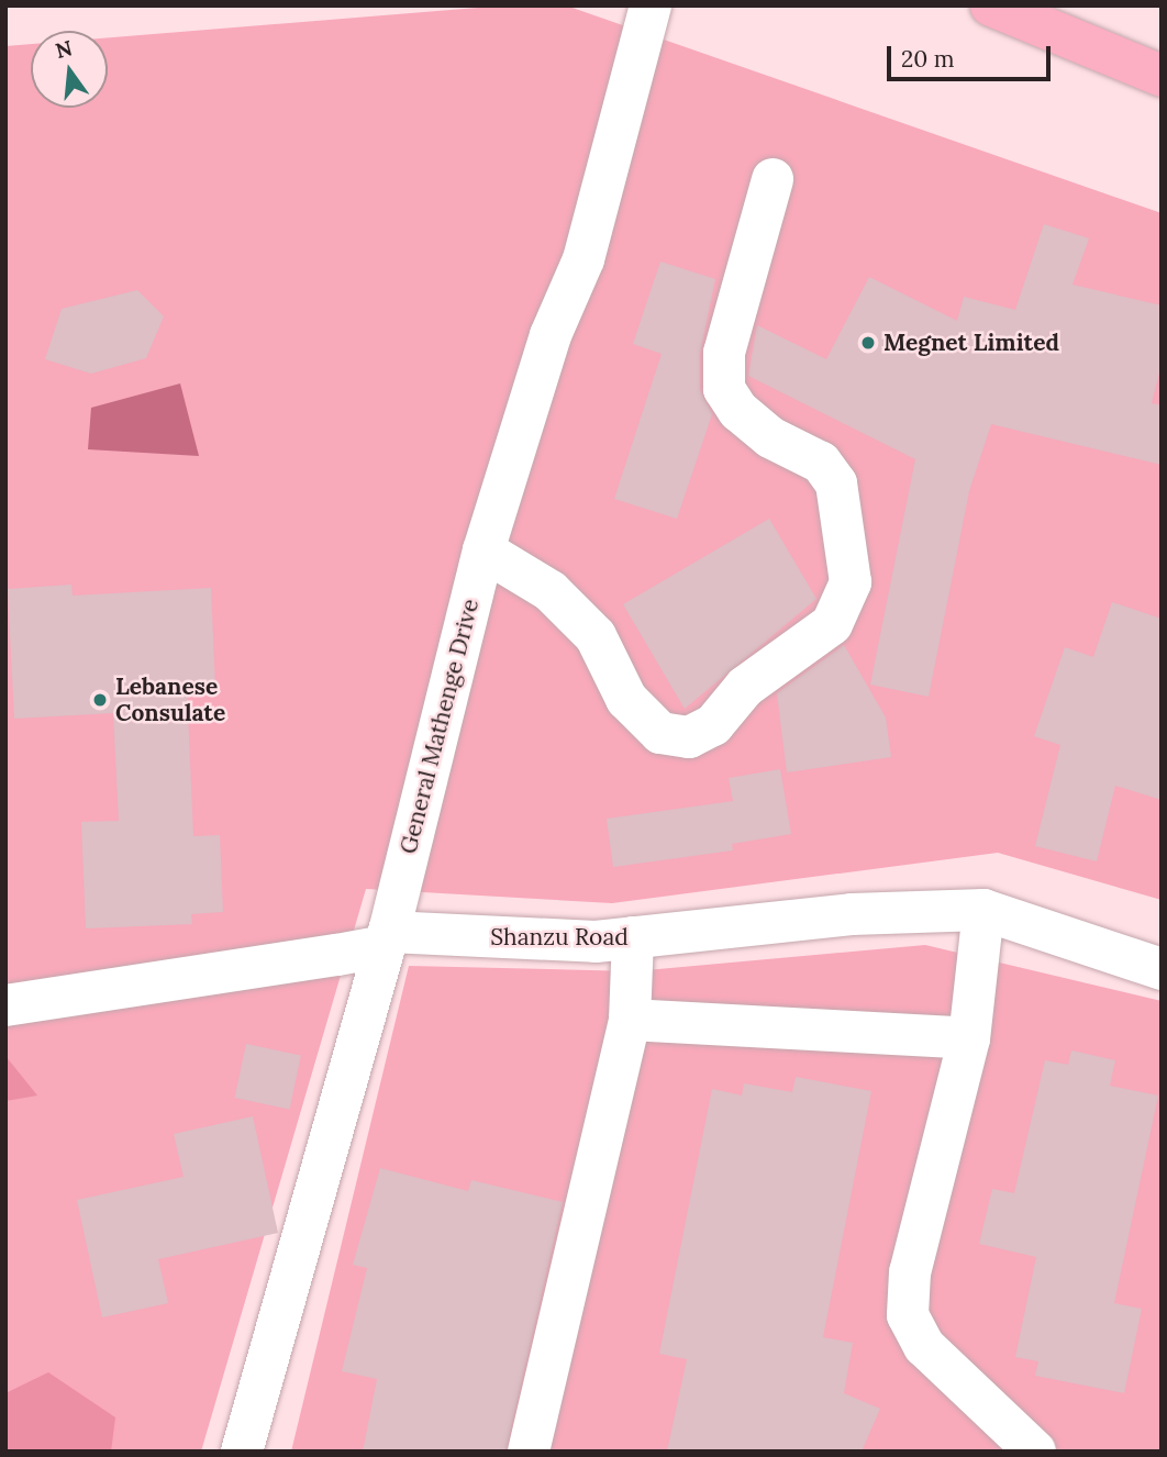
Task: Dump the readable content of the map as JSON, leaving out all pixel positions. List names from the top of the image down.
{
  "streets": {
    "street": ["General Mathenge Drive", "Shanzu Road"]
  },
  "crossings": [
    ["General Mathenge Drive", "Shanzu Road"]
  ],
  "places": ["Megnet Limited", "Lebanese Consulate"],
  "scale_bar": "20 m",
  "north": "top"
}
